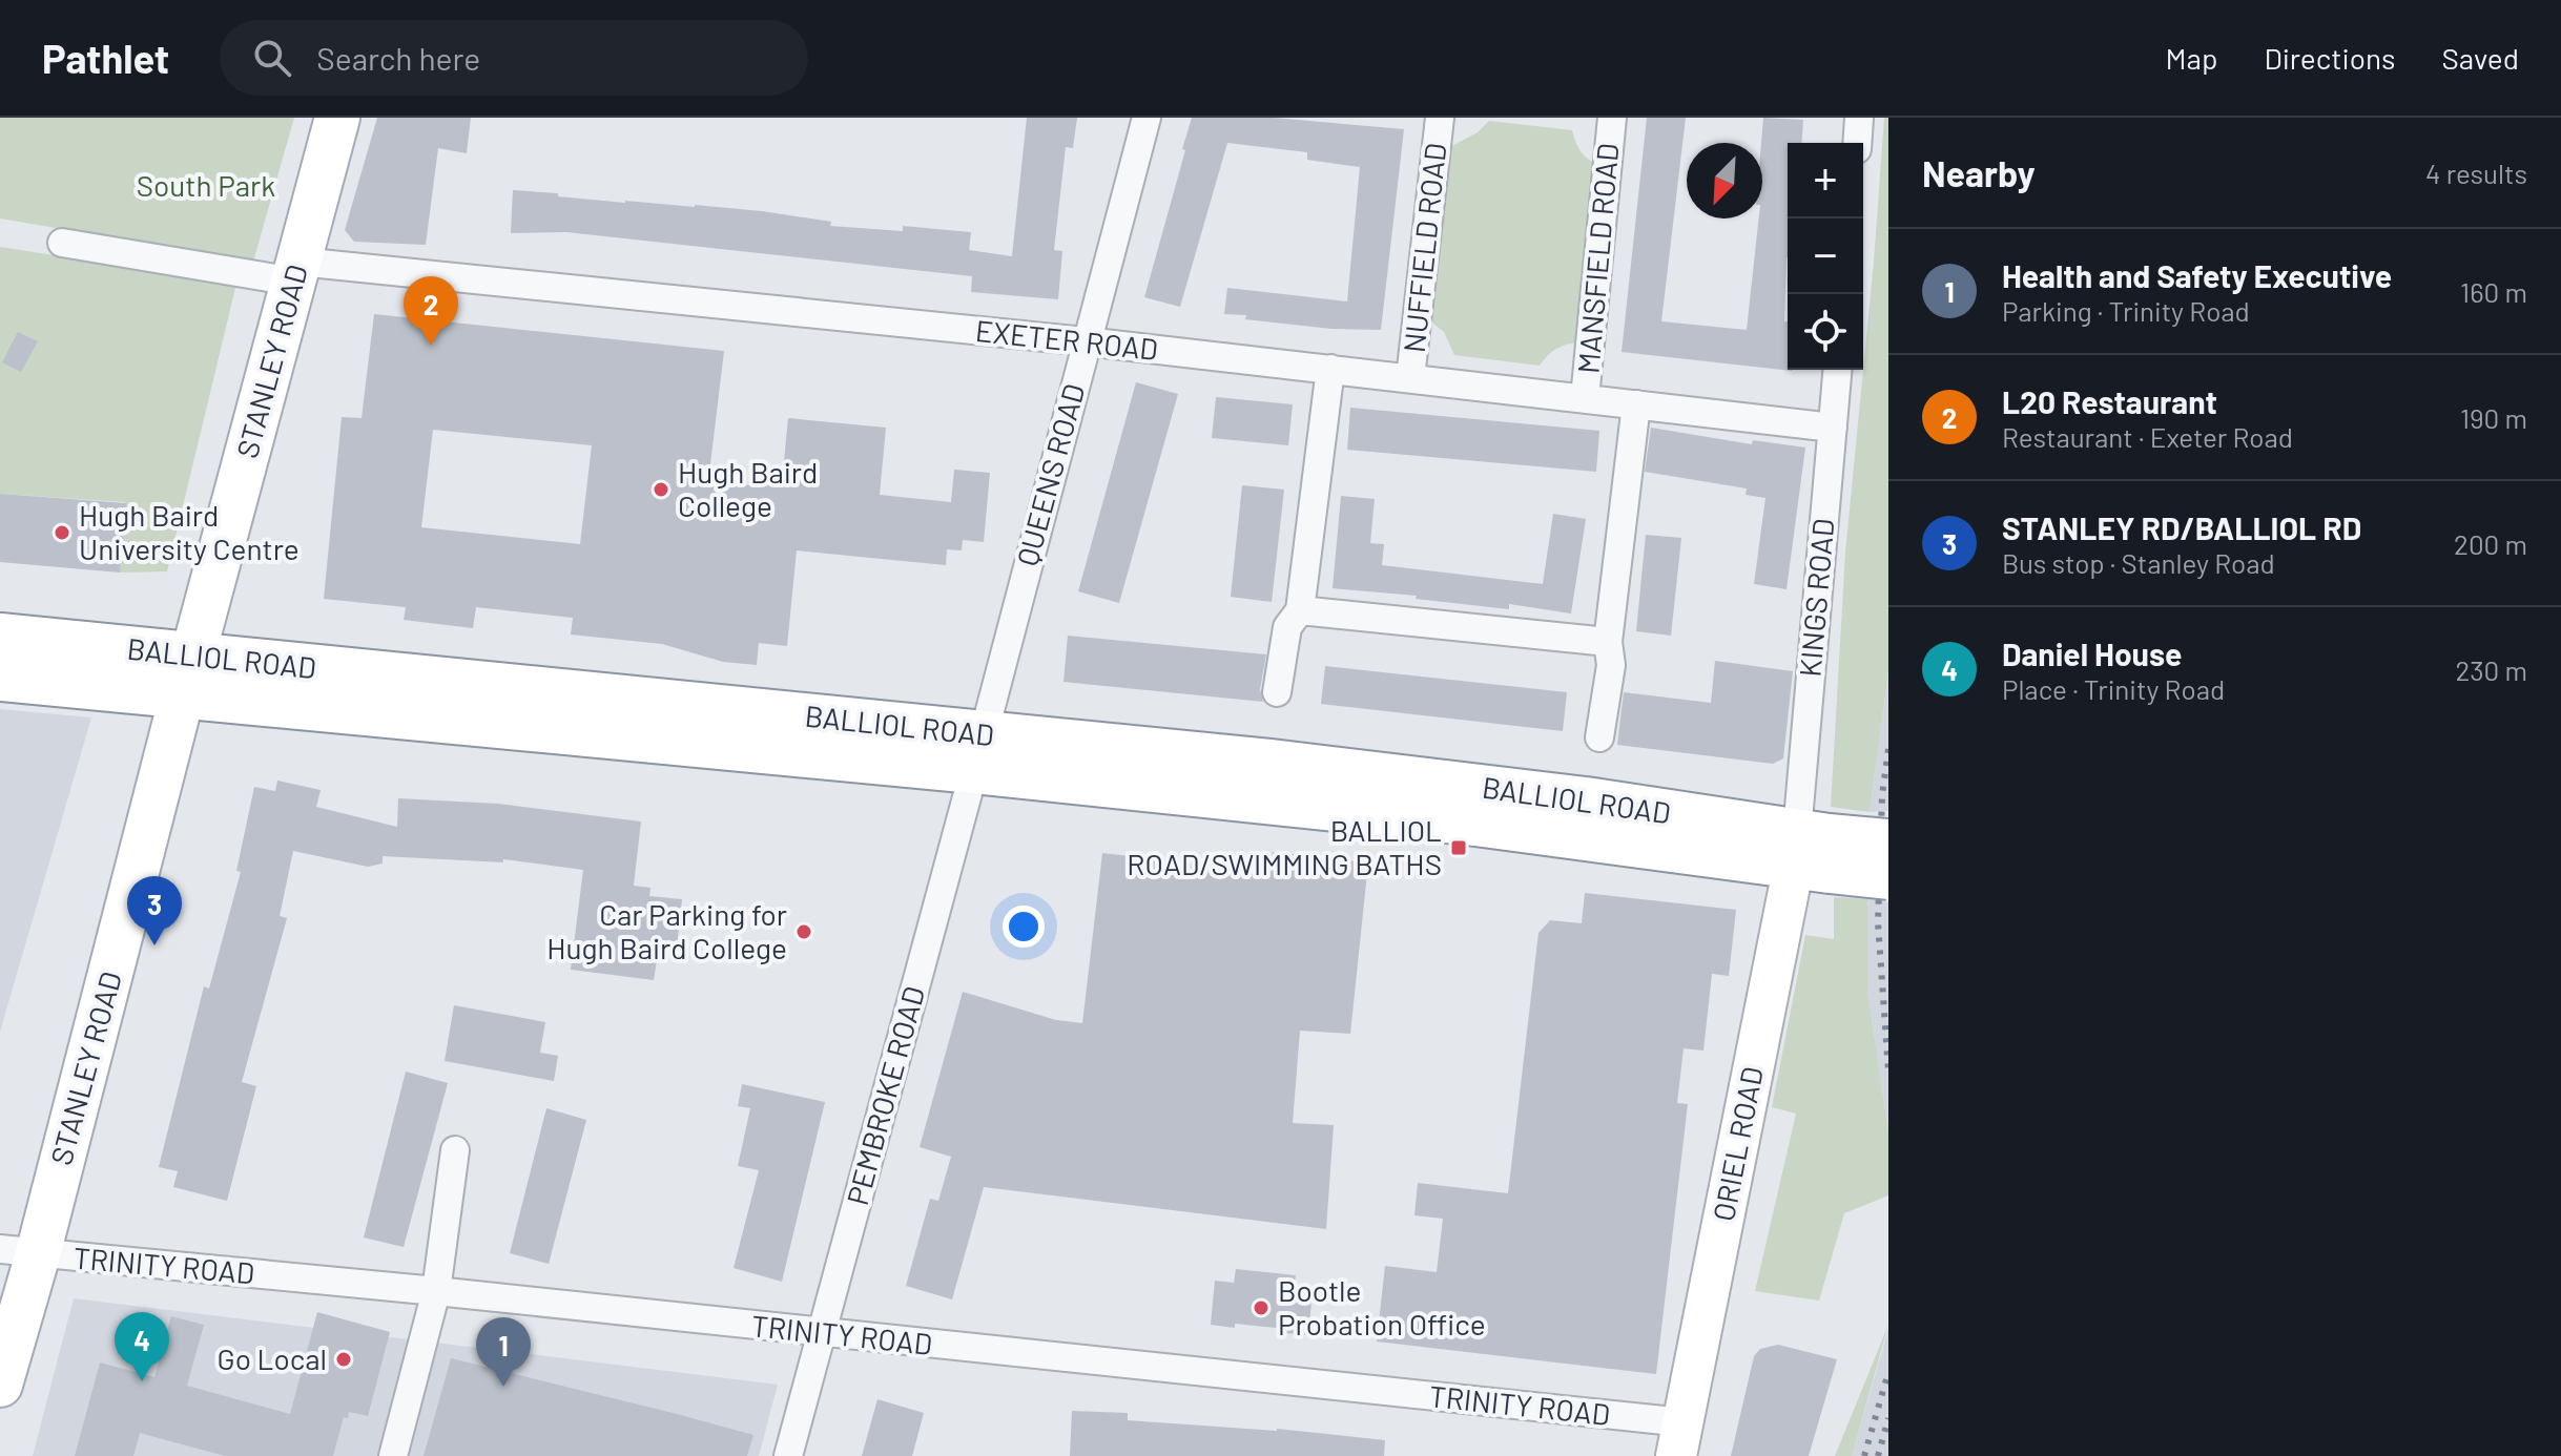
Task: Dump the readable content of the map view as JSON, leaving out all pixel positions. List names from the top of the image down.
{
  "streets": {
    "highway": ["BALLIOL ROAD"],
    "main road": ["STANLEY ROAD", "ORIEL ROAD"],
    "street": [
      "NUFFIELD ROAD",
      "MANSFIELD ROAD",
      "EXETER ROAD",
      "QUEENS ROAD",
      "KINGS ROAD",
      "PEMBROKE ROAD",
      "TRINITY ROAD"
    ]
  },
  "crossings": [
    ["NUFFIELD ROAD", "EXETER ROAD"],
    ["MANSFIELD ROAD", "EXETER ROAD"],
    ["EXETER ROAD", "STANLEY ROAD"],
    ["EXETER ROAD", "QUEENS ROAD"],
    ["EXETER ROAD", "KINGS ROAD"],
    ["STANLEY ROAD", "BALLIOL ROAD"],
    ["STANLEY ROAD", "TRINITY ROAD"],
    ["QUEENS ROAD", "BALLIOL ROAD"],
    ["QUEENS ROAD", "PEMBROKE ROAD"],
    ["KINGS ROAD", "BALLIOL ROAD"],
    ["KINGS ROAD", "ORIEL ROAD"],
    ["BALLIOL ROAD", "PEMBROKE ROAD"],
    ["BALLIOL ROAD", "ORIEL ROAD"],
    ["PEMBROKE ROAD", "TRINITY ROAD"],
    ["ORIEL ROAD", "TRINITY ROAD"]
  ],
  "parks": ["South Park"],
  "places": {
    "other": [
      "Hugh Baird College",
      "Hugh Baird University Centre",
      "Car Parking for Hugh Baird College",
      "Bootle Probation Office",
      "Go Local"
    ],
    "transit": ["BALLIOL ROAD/SWIMMING BATHS"]
  },
  "north": "bottom left",
  "page": {
    "header": "Pathlet",
    "search": "Search here",
    "nav": ["Map", "Directions", "Saved"],
    "heading": ["Nearby", "4 results"],
    "map_buttons": ["+", "−"],
    "list": [
      {
        "mark": "1",
        "name": "Health and Safety Executive",
        "note": "Parking · Trinity Road",
        "value": "160 m"
      },
      {
        "mark": "2",
        "name": "L20 Restaurant",
        "note": "Restaurant · Exeter Road",
        "value": "190 m"
      },
      {
        "mark": "3",
        "name": "STANLEY RD/BALLIOL RD",
        "note": "Bus stop · Stanley Road",
        "value": "200 m"
      },
      {
        "mark": "4",
        "name": "Daniel House",
        "note": "Place · Trinity Road",
        "value": "230 m"
      }
    ],
    "pins": [
      "2",
      "3",
      "4",
      "1"
    ]
  }
}
